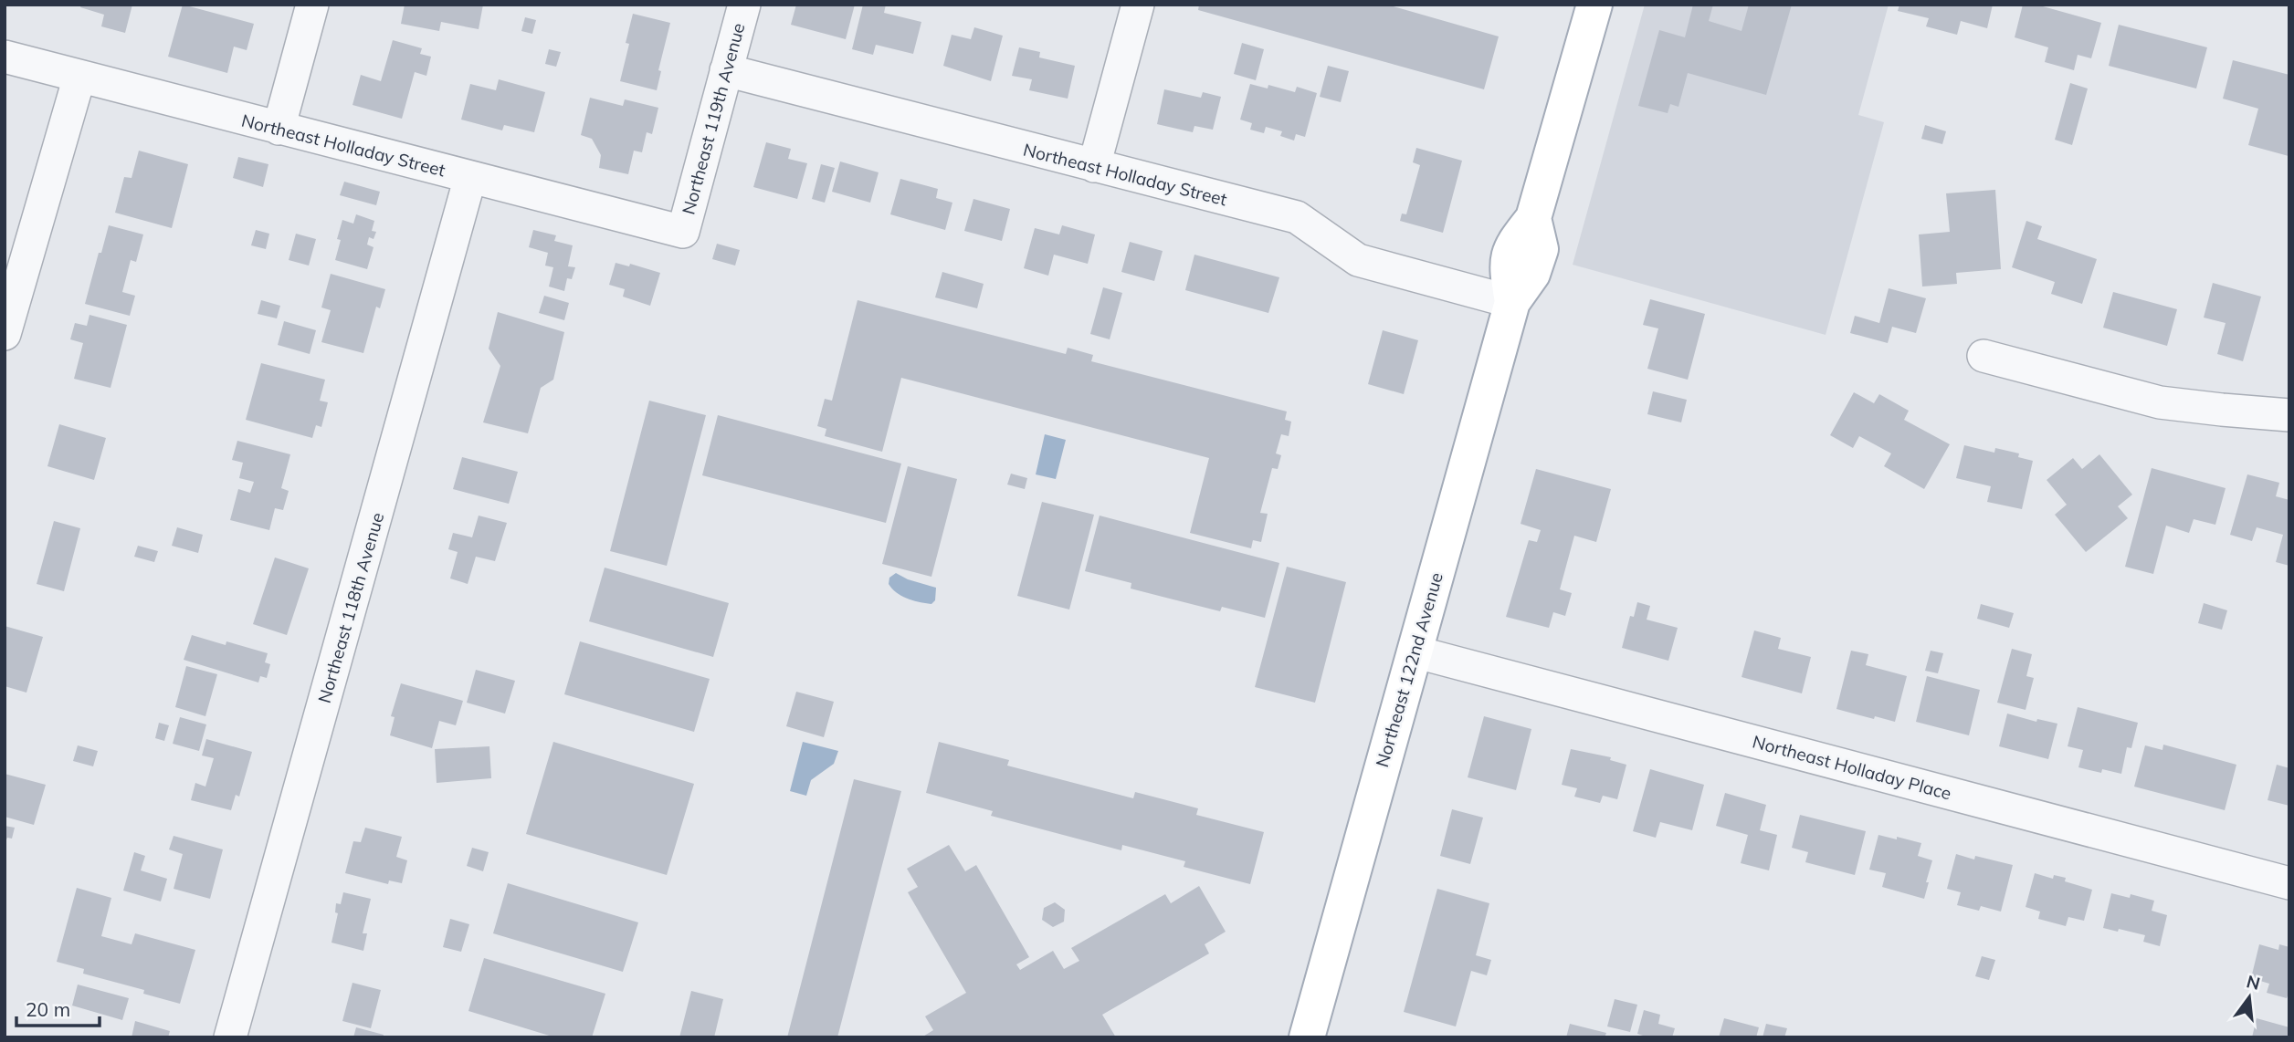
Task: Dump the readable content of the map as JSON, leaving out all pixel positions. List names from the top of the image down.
{
  "streets": {
    "main road": ["Northeast 122nd Avenue"],
    "street": [
      "Northeast 119th Avenue",
      "Northeast Holladay Street",
      "Northeast 118th Avenue",
      "Northeast Holladay Place"
    ]
  },
  "crossings": [
    ["Northeast 119th Avenue", "Northeast Holladay Street"],
    ["Northeast Holladay Street", "Northeast 118th Avenue"],
    ["Northeast Holladay Street", "Northeast 122nd Avenue"],
    ["Northeast 122nd Avenue", "Northeast Holladay Place"]
  ],
  "scale_bar": "20 m",
  "north": "top"
}
